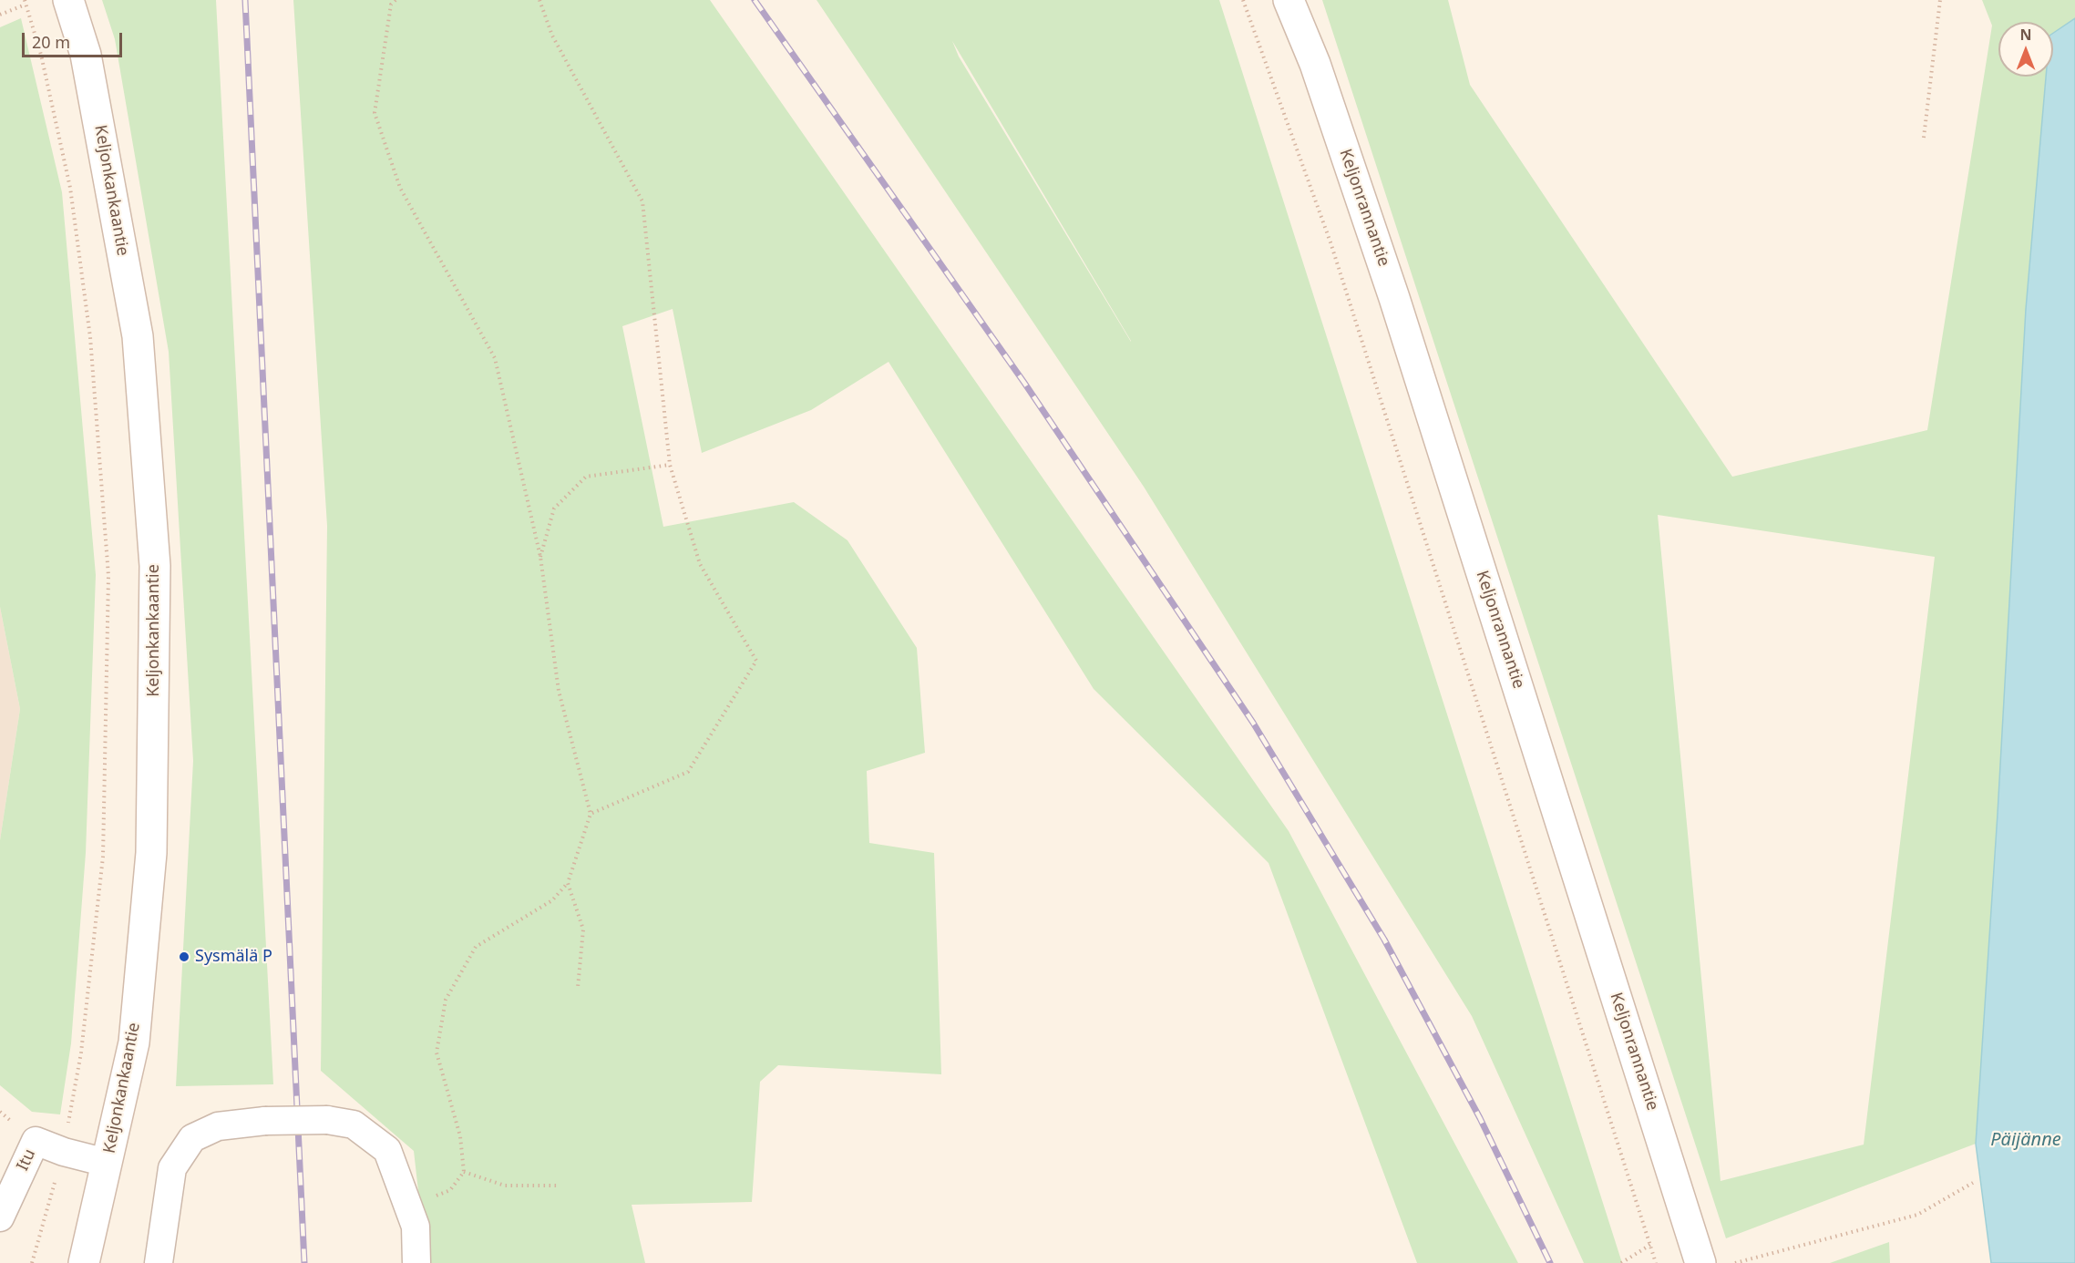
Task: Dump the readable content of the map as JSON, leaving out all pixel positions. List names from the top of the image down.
{
  "streets": {
    "street": ["Keljonkankaantie", "Keljonrannantie", "Itu"]
  },
  "crossings": [
    ["Keljonkankaantie", "Itu"]
  ],
  "water": ["Päijänne"],
  "places": ["Sysmälä P"],
  "scale_bar": "20 m",
  "north": "top"
}
